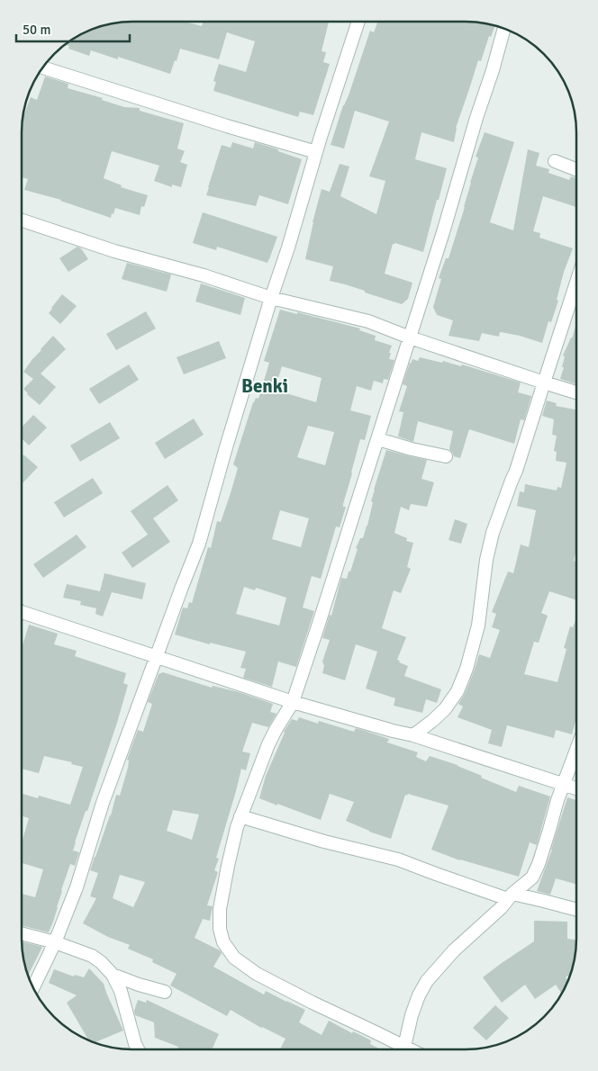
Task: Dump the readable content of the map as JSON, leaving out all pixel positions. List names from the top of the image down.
{
  "districts": ["Benki"],
  "scale_bar": "50 m"
}
